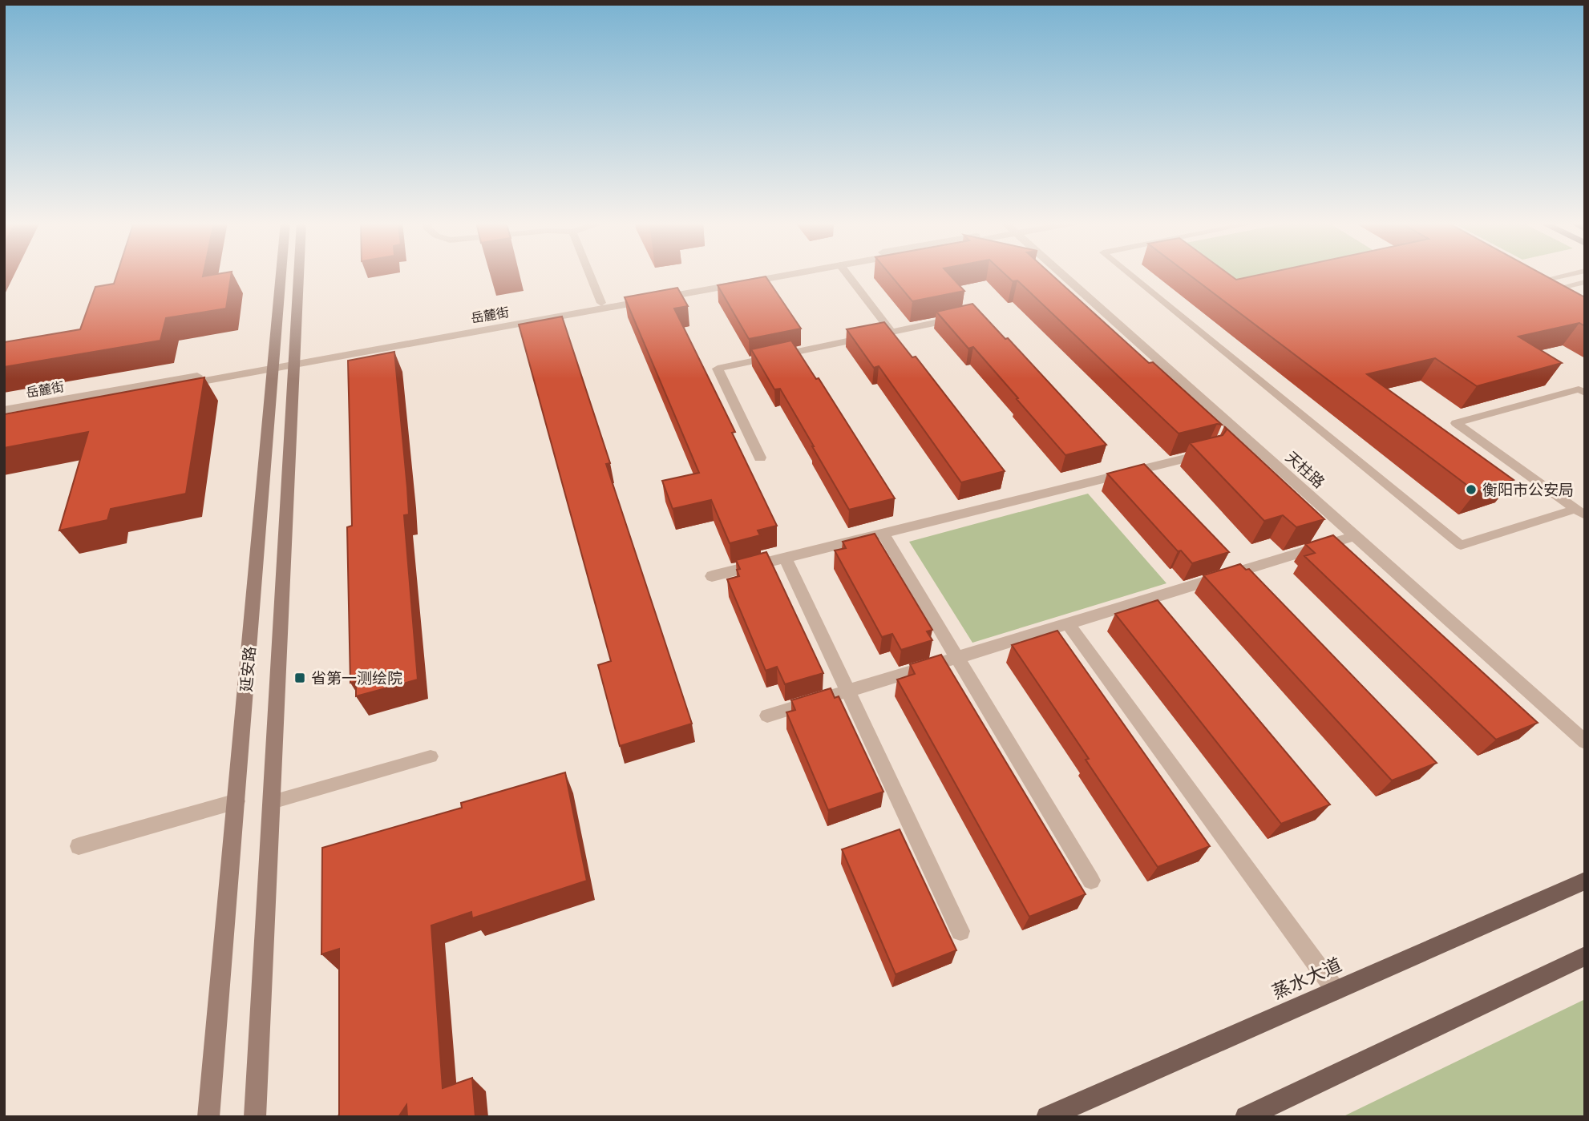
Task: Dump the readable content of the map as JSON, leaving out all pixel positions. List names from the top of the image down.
{
  "streets": {
    "main road": ["延安路", "蒸水大道"],
    "street": ["岳麓街", "天柱路"]
  },
  "crossings": [
    ["岳麓街", "延安路"]
  ],
  "places": {
    "other": ["衡阳市公安局"],
    "transit": ["省第一测绘院"]
  }
}
